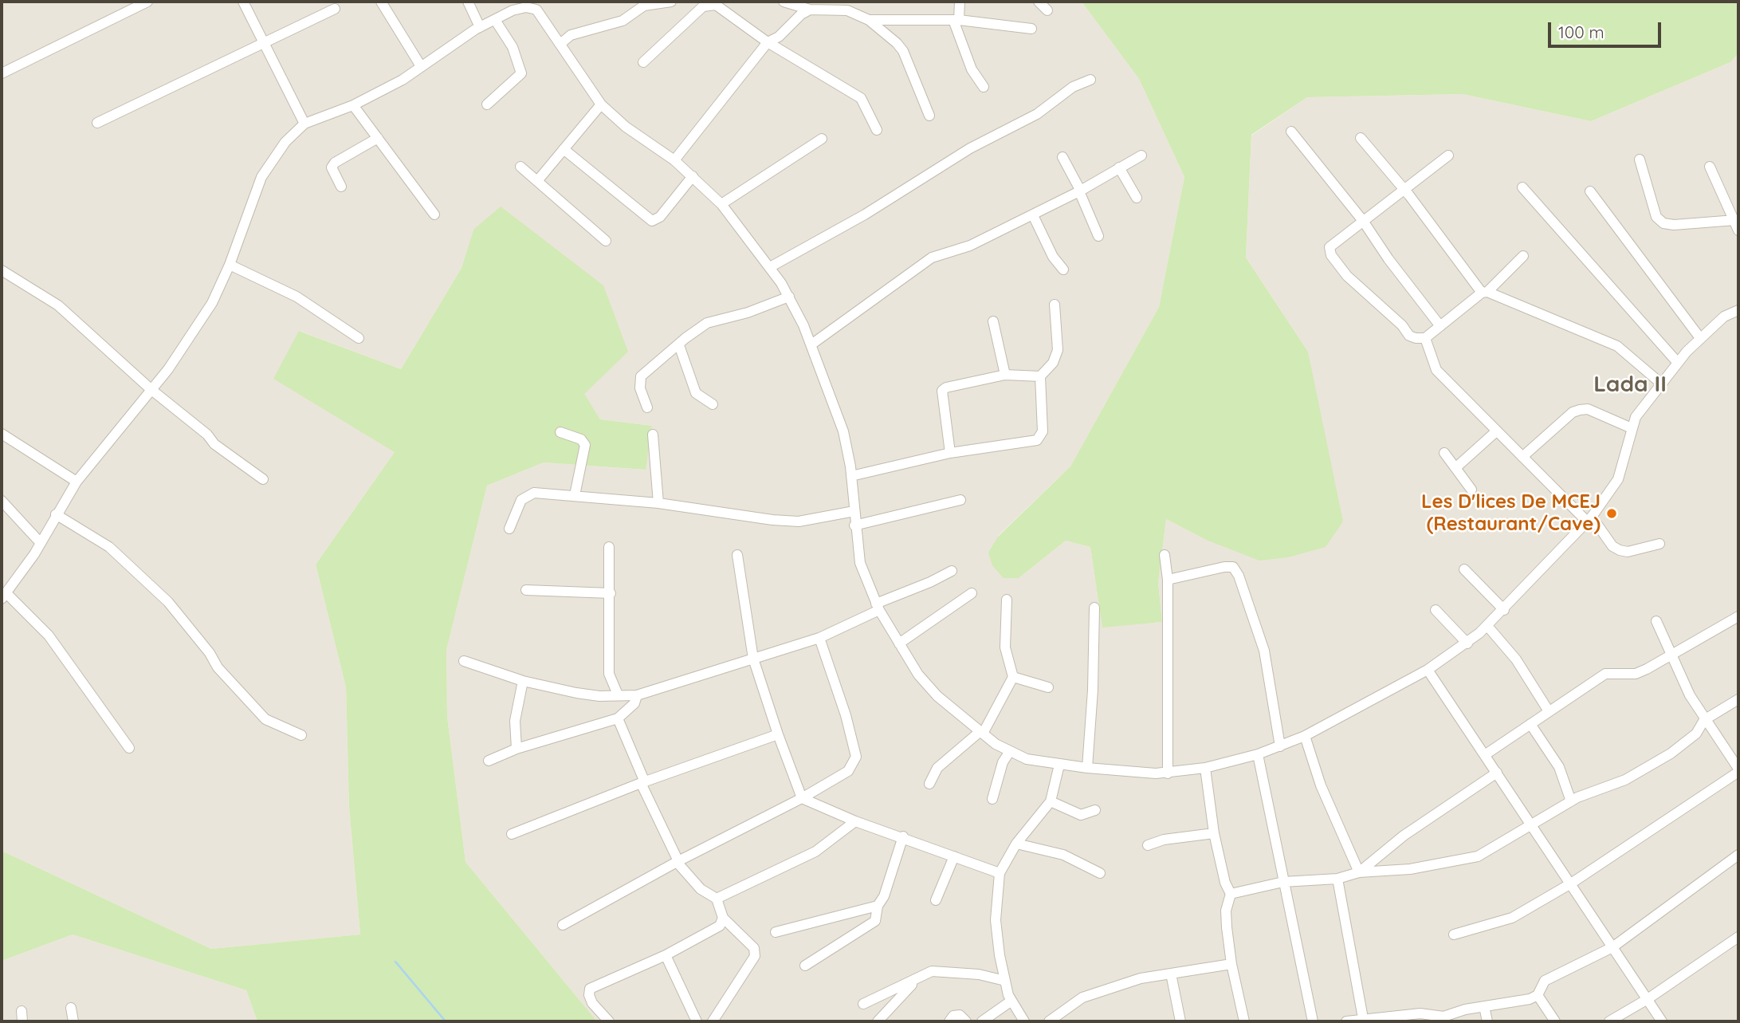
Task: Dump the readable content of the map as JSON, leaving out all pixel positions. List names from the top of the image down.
{
  "districts": ["Lada II"],
  "places": ["Les D'lices De MCEJ (Restaurant/Cave)"],
  "scale_bar": "100 m"
}
